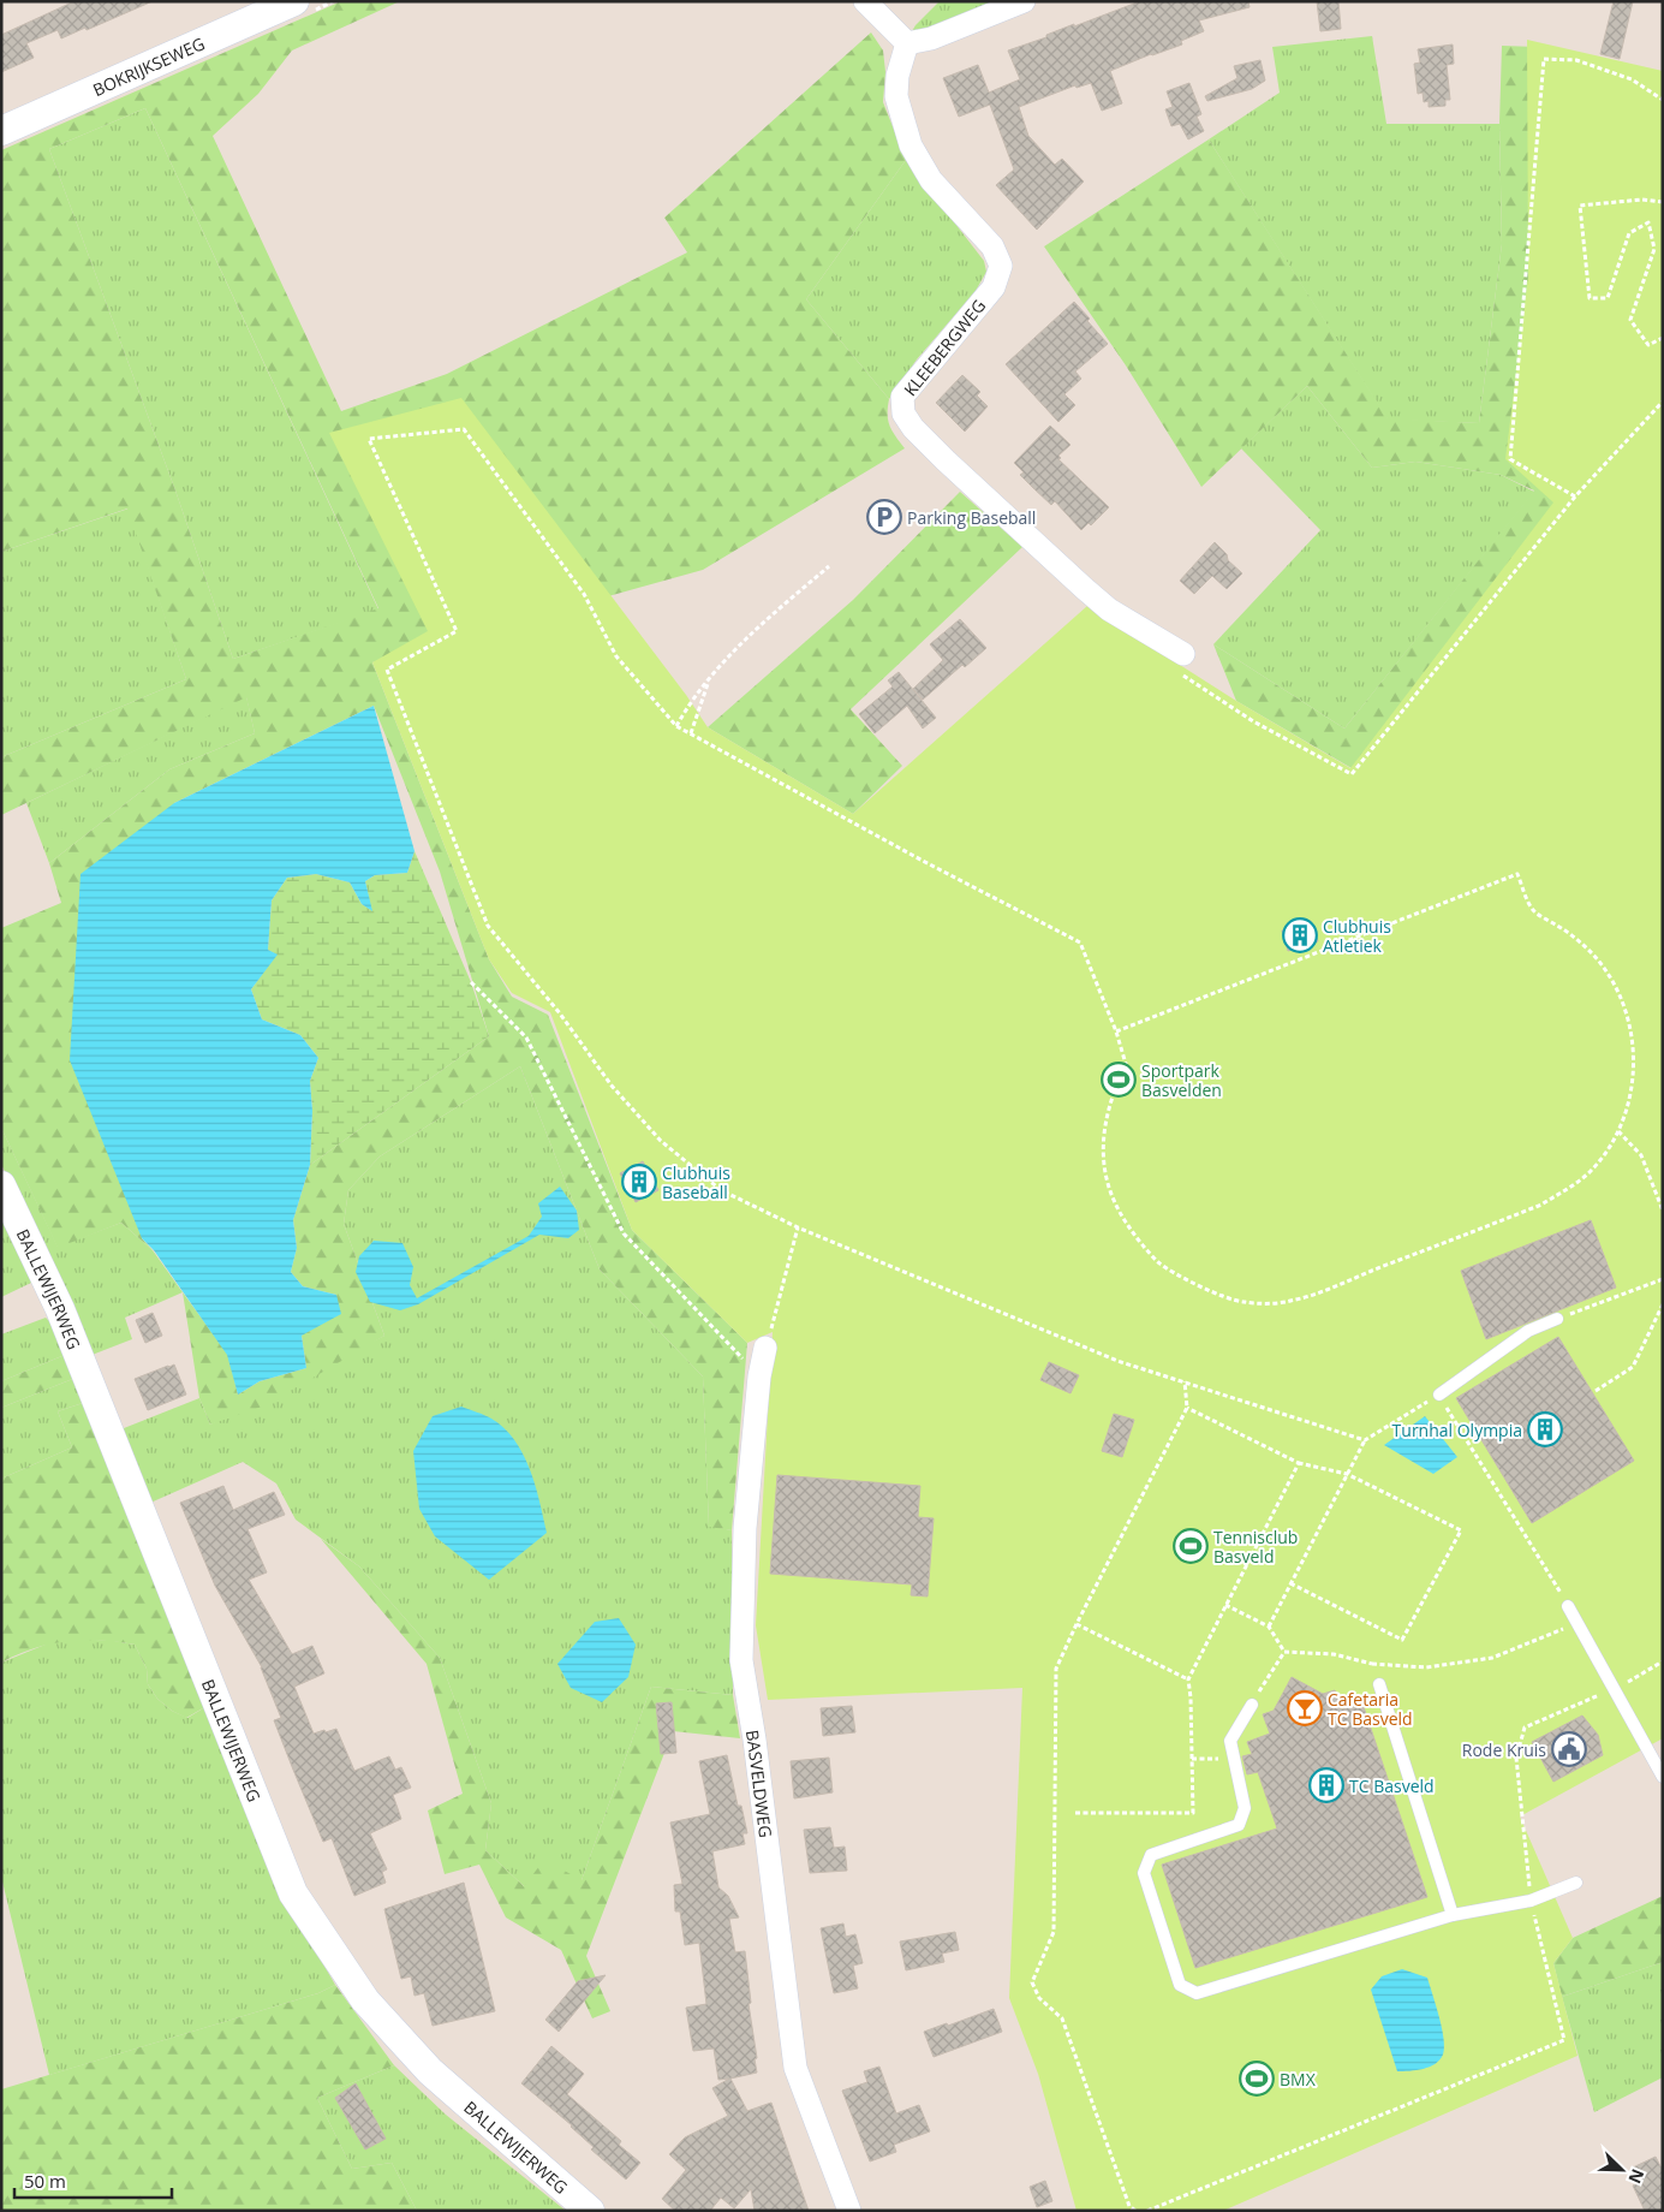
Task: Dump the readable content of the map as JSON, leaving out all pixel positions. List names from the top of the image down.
{
  "streets": {
    "street": [
      "BOKRIJKSEWEG",
      "KLEEBERGWEG",
      "BALLEWIJERWEG",
      "BASVELDWEG"
    ]
  },
  "places": {
    "parking": ["Parking Baseball"],
    "building": [
      "Clubhuis Atletiek",
      "Clubhuis Baseball",
      "Turnhal Olympia",
      "TC Basveld"
    ],
    "sports": ["Sportpark Basvelden", "Tennisclub Basveld", "BMX"],
    "bar": ["Cafetaria TC Basveld"],
    "public building": ["Rode Kruis"]
  },
  "scale_bar": "50 m",
  "north": "bottom right"
}
